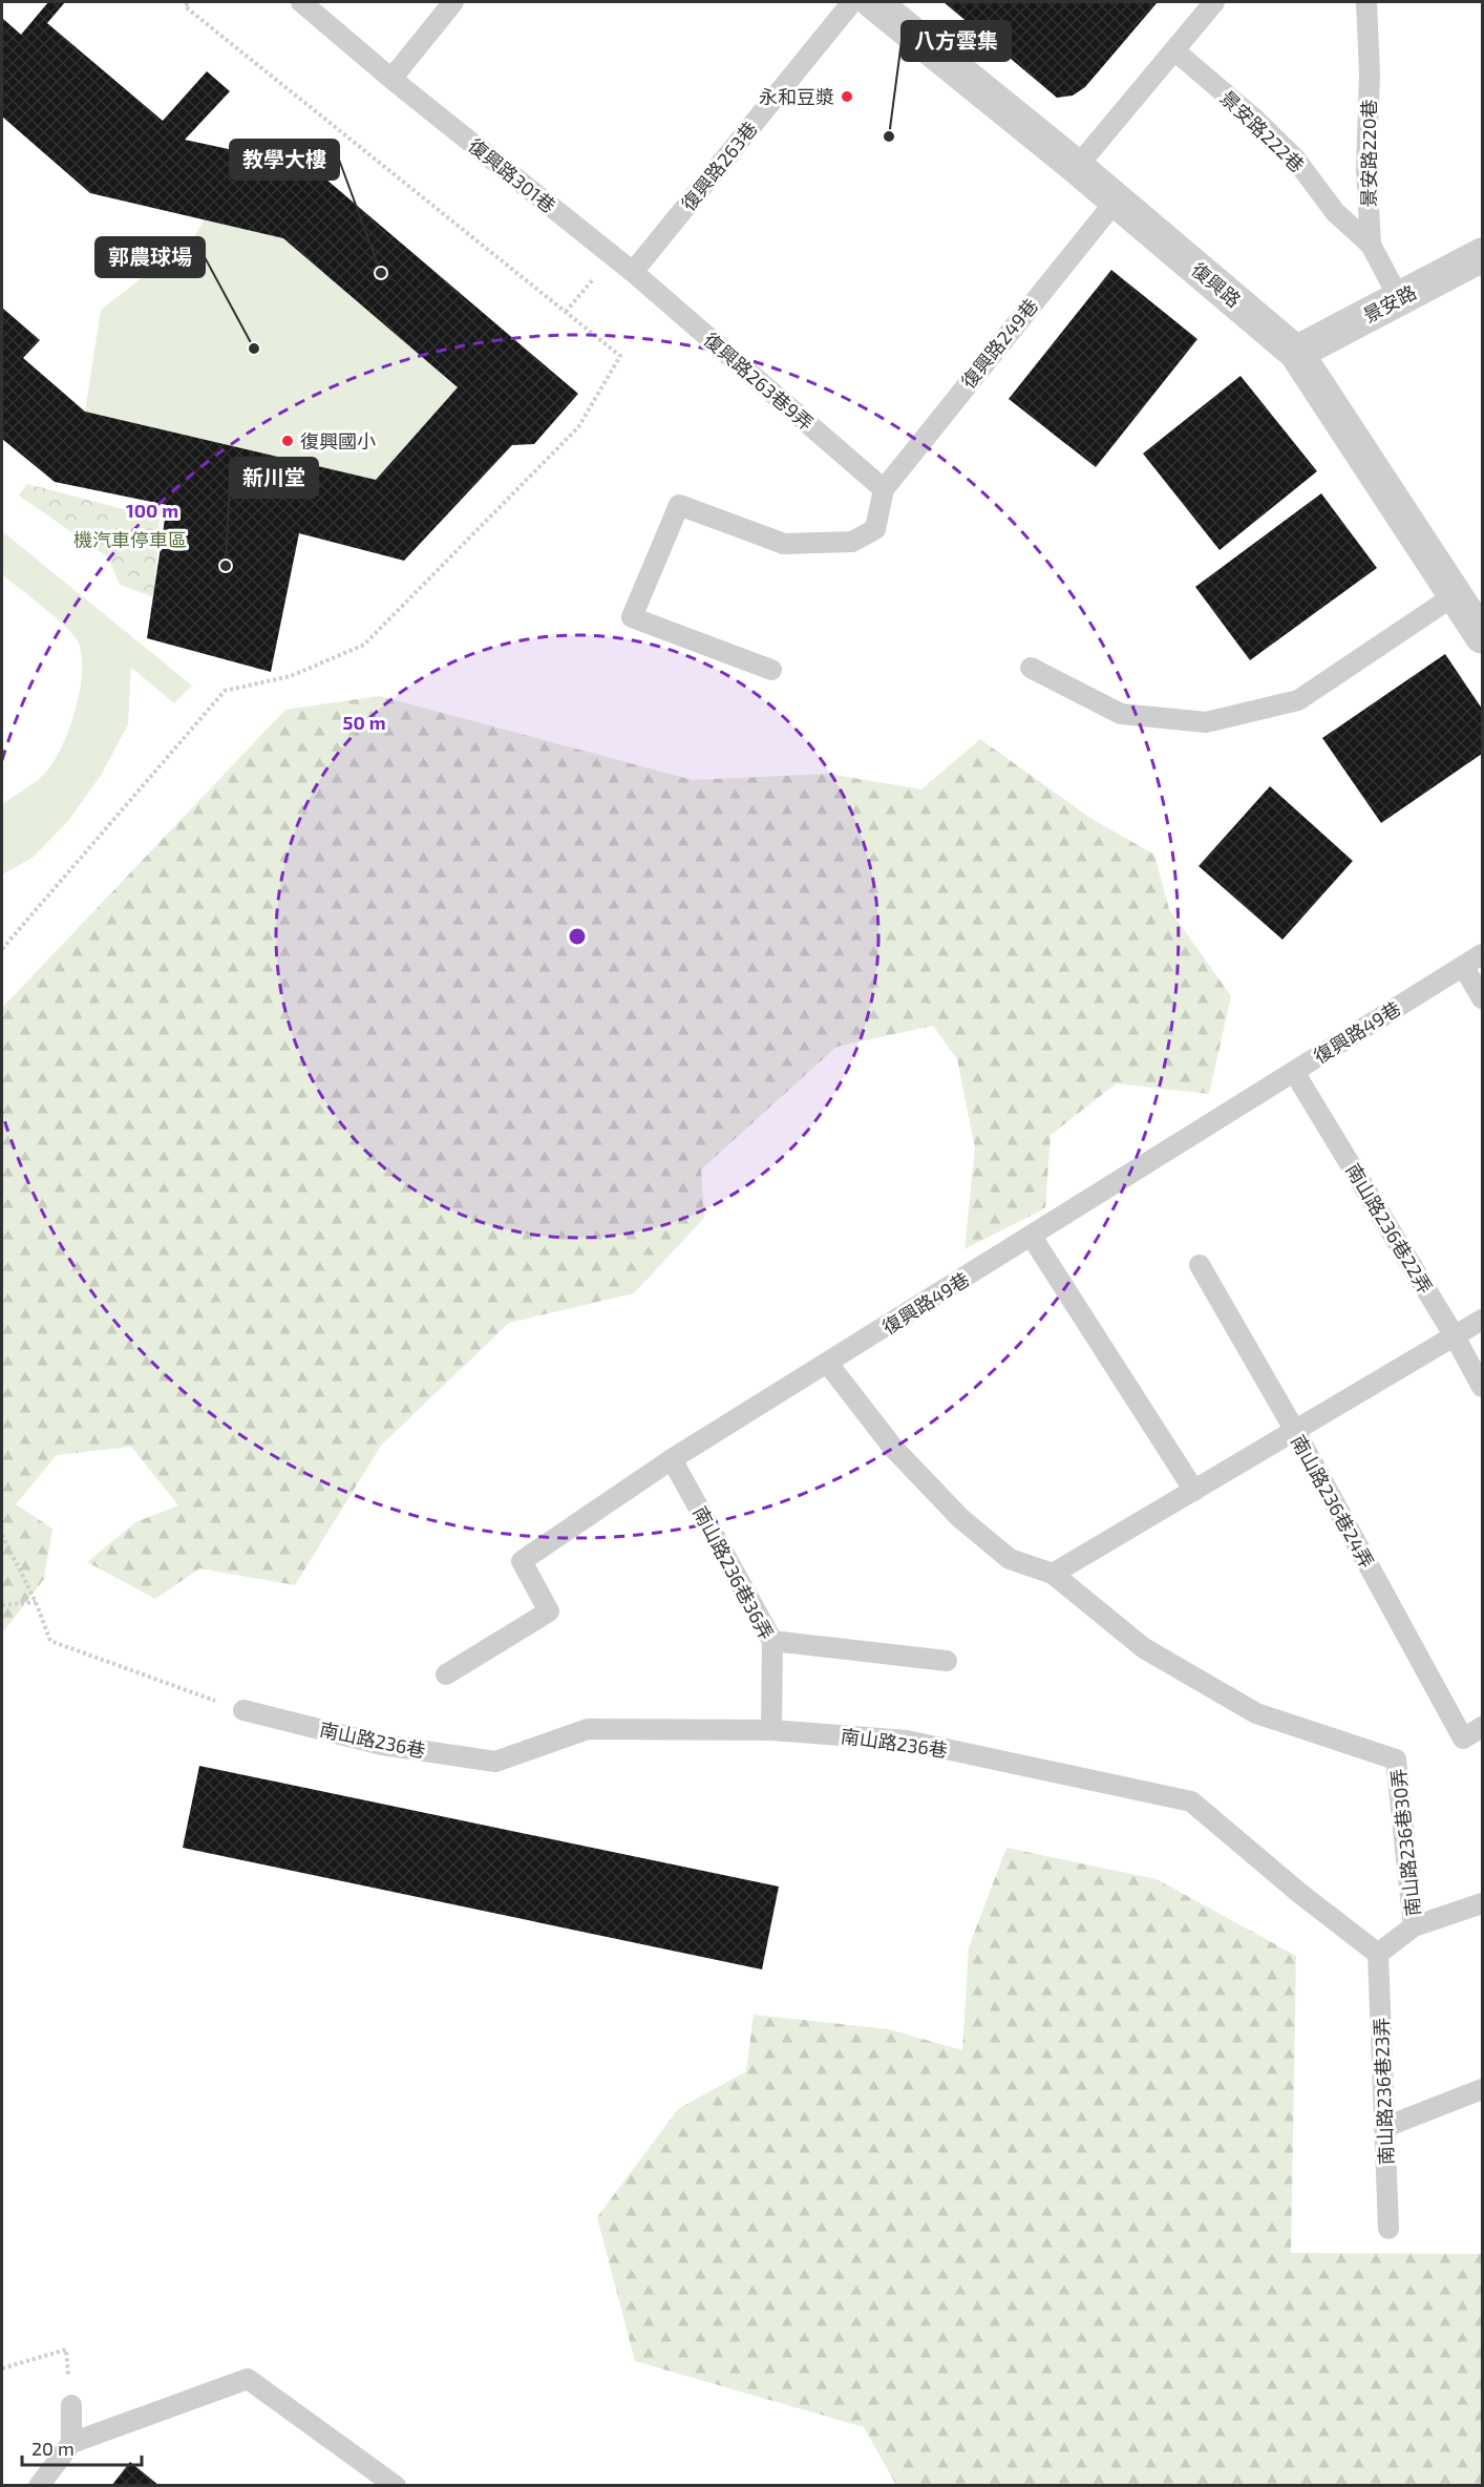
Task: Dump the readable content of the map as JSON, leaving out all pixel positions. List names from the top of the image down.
{
  "streets": {
    "street": ["復興路", "景安路"],
    "lane": [
      "景安路222巷",
      "景安路220巷",
      "復興路263巷",
      "復興路301巷",
      "復興路249巷",
      "復興路263巷9弄",
      "復興路49巷",
      "南山路236巷22弄",
      "南山路236巷24弄",
      "南山路236巷36弄",
      "南山路236巷",
      "南山路236巷30弄",
      "南山路236巷23弄"
    ]
  },
  "crossings": [
    ["景安路222巷", "景安路220巷"],
    ["景安路220巷", "景安路"],
    ["復興路263巷", "復興路301巷"],
    ["復興路263巷", "復興路263巷9弄"],
    ["復興路301巷", "復興路263巷9弄"],
    ["復興路", "景安路"],
    ["復興路", "復興路249巷"],
    ["復興路249巷", "復興路263巷9弄"],
    ["復興路49巷", "南山路236巷22弄"],
    ["復興路49巷", "南山路236巷36弄"],
    ["南山路236巷36弄", "南山路236巷"],
    ["南山路236巷", "南山路236巷23弄"]
  ],
  "parks": ["機汽車停車區"],
  "places": [
    "永和豆漿",
    "八方雲集",
    "教學大樓",
    "郭農球場",
    "復興國小",
    "新川堂"
  ],
  "scale_bar": "20 m",
  "rings": ["100 m", "50 m"]
}
